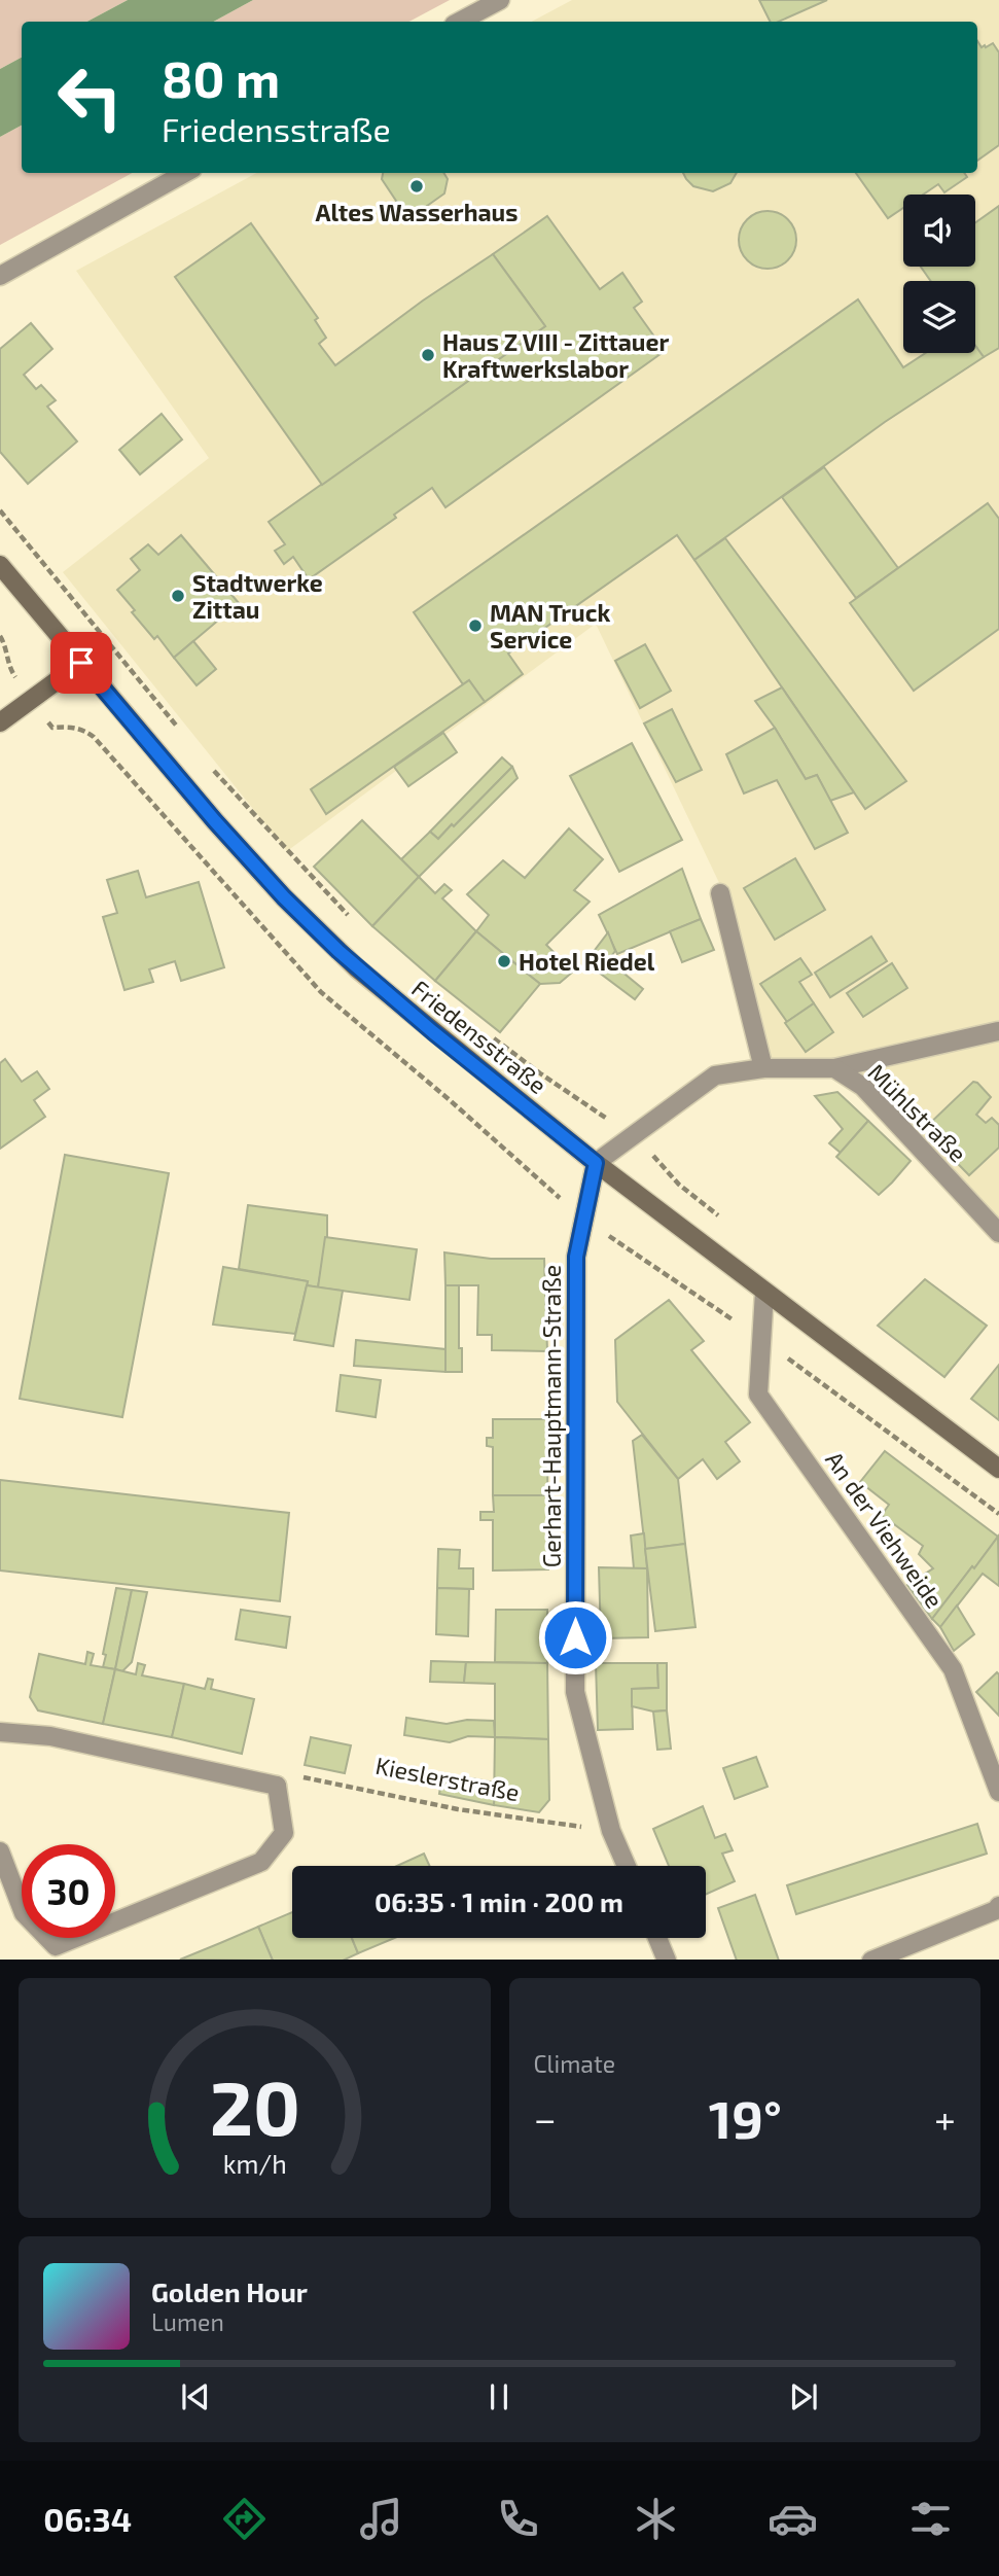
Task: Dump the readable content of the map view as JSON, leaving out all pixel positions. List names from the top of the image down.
{
  "streets": {
    "main road": ["Friedensstraße"],
    "street": ["Mühlstraße", "Gerhart-Hauptmann-Straße", "An der Viehweide"],
    "path": ["Kieslerstraße"]
  },
  "crossings": [
    ["Friedensstraße", "Mühlstraße"],
    ["Friedensstraße", "Gerhart-Hauptmann-Straße"],
    ["Friedensstraße", "An der Viehweide"],
    ["Mühlstraße", "Gerhart-Hauptmann-Straße"],
    ["Gerhart-Hauptmann-Straße", "Kieslerstraße"]
  ],
  "places": [
    "Altes Wasserhaus",
    "Haus Z VIII - Zittauer Kraftwerkslabor",
    "Stadtwerke Zittau",
    "MAN Truck Service",
    "Hotel Riedel"
  ],
  "page": {
    "turn": ["80 m", "Friedensstraße"],
    "limit": "30",
    "trip": "06:35 · 1 min · 200 m",
    "tile": "Climate",
    "heat": ["−", "19°", "+"],
    "song": ["Golden Hour", "Lumen"],
    "tabs": "06:34",
    "gauge": ["20", "km/h"]
  }
}
